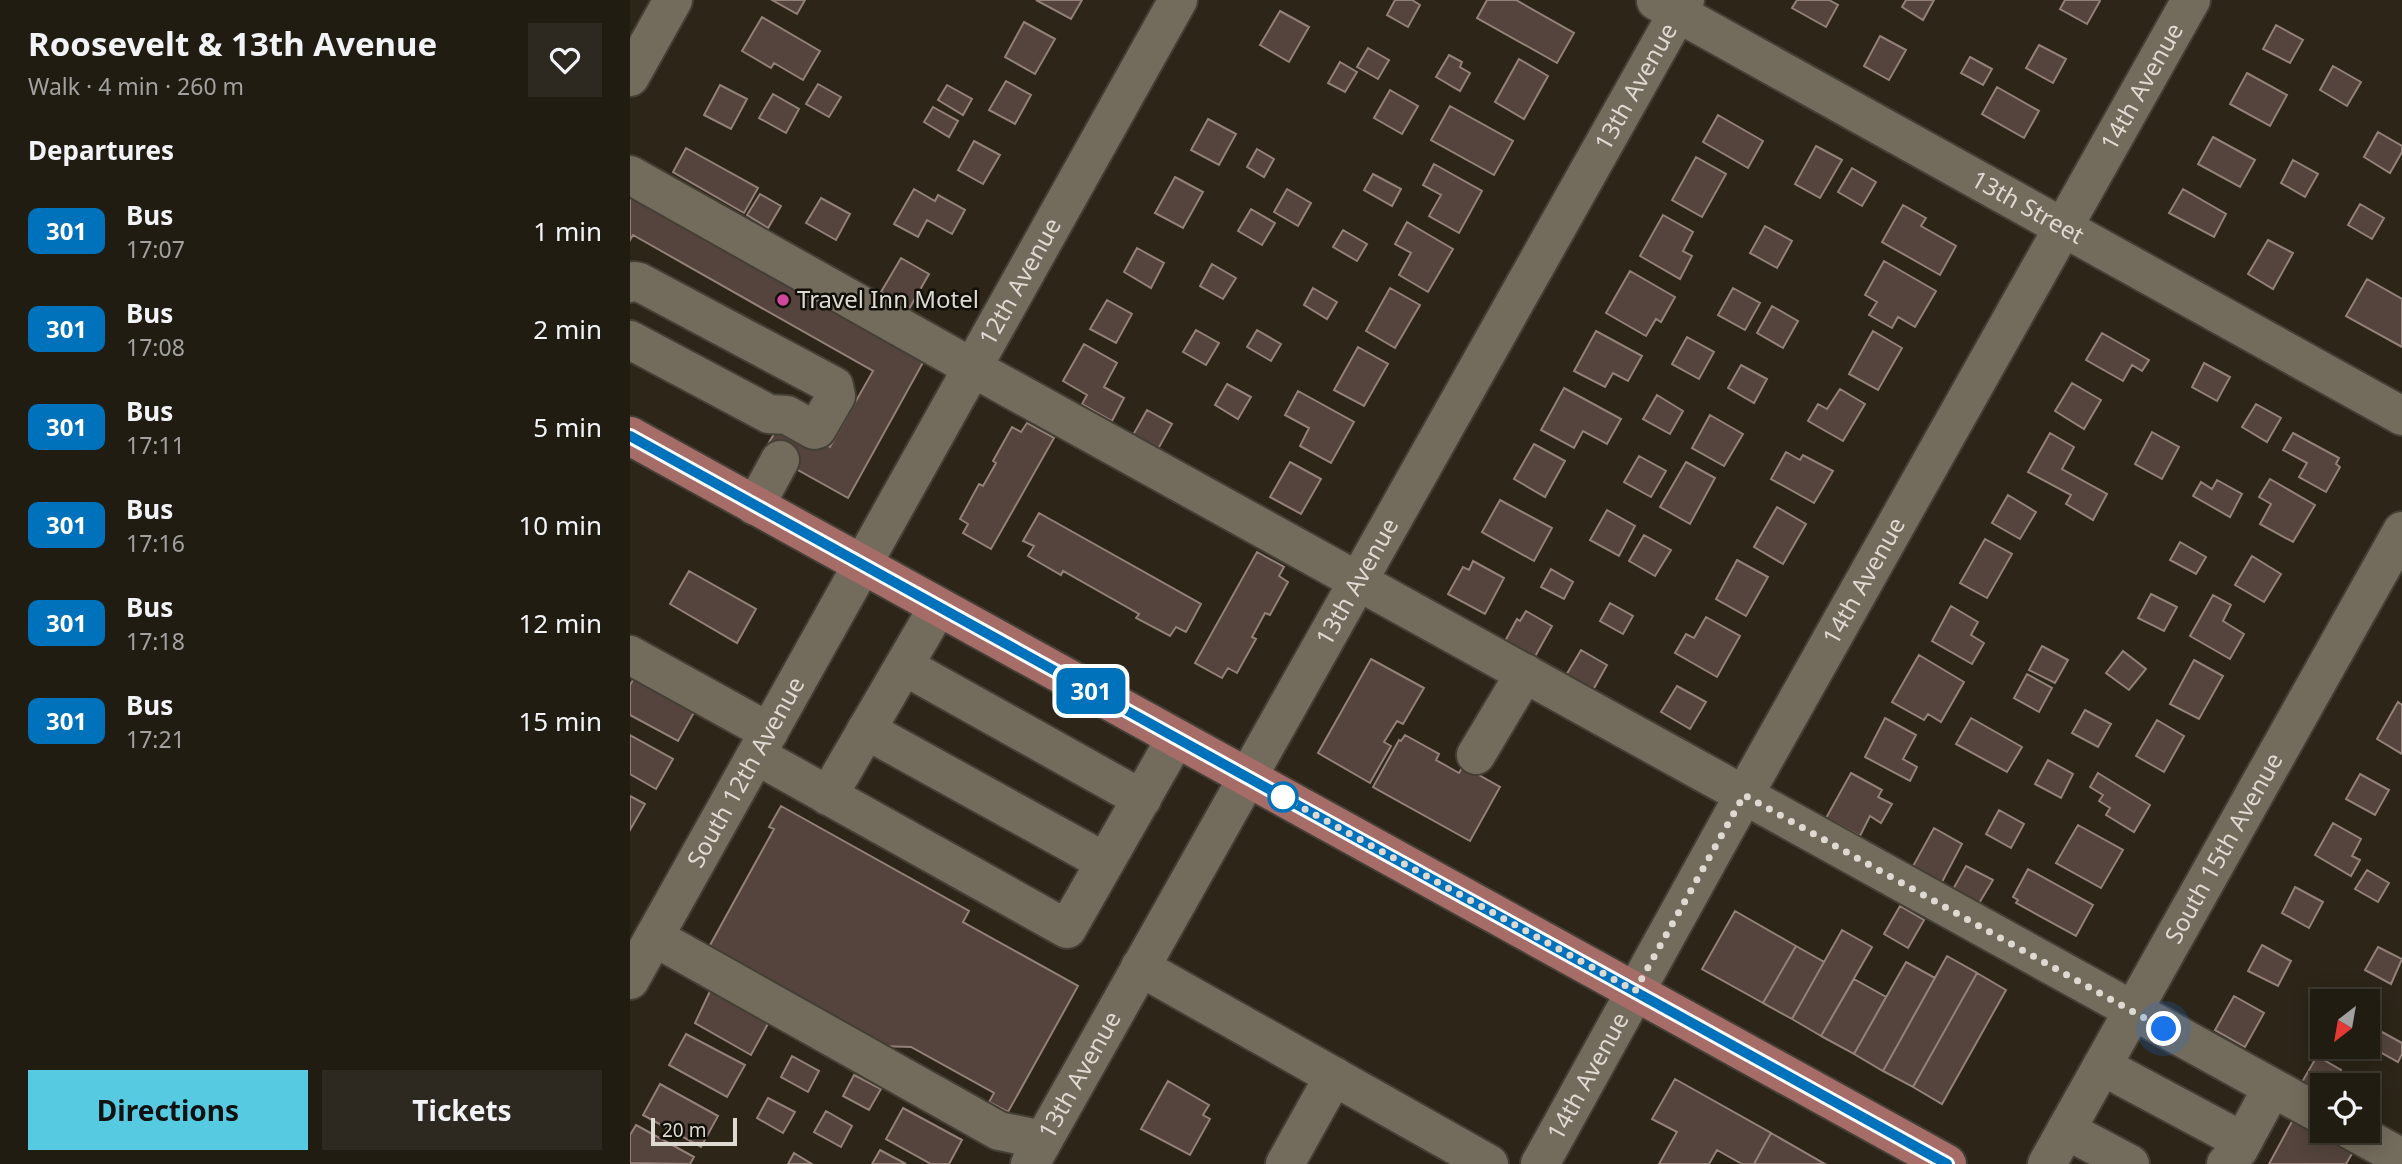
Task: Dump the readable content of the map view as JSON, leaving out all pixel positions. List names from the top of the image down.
{
  "streets": {
    "street": [
      "14th Avenue",
      "13th Avenue",
      "13th Street",
      "12th Avenue",
      "South 12th Avenue",
      "South 15th Avenue"
    ]
  },
  "crossings": [
    ["14th Avenue", "13th Street"],
    ["13th Avenue", "13th Street"],
    ["12th Avenue", "South 12th Avenue"]
  ],
  "places": ["Travel Inn Motel"],
  "lines": ["bus line 301"],
  "scale_bar": "20 m",
  "north": "bottom left",
  "page": {
    "heading": [
      ["Roosevelt & 13th Avenue", "Walk · 4 min · 260 m"],
      "Departures"
    ],
    "on_map": "301",
    "list": [
      {
        "mark": "301",
        "name": "Bus",
        "note": "17:07",
        "value": "1 min"
      },
      {
        "mark": "301",
        "name": "Bus",
        "note": "17:08",
        "value": "2 min"
      },
      {
        "mark": "301",
        "name": "Bus",
        "note": "17:11",
        "value": "5 min"
      },
      {
        "mark": "301",
        "name": "Bus",
        "note": "17:16",
        "value": "10 min"
      },
      {
        "mark": "301",
        "name": "Bus",
        "note": "17:18",
        "value": "12 min"
      },
      {
        "mark": "301",
        "name": "Bus",
        "note": "17:21",
        "value": "15 min"
      }
    ],
    "buttons": ["Directions", "Tickets"],
    "scale": "20 m"
  }
}
